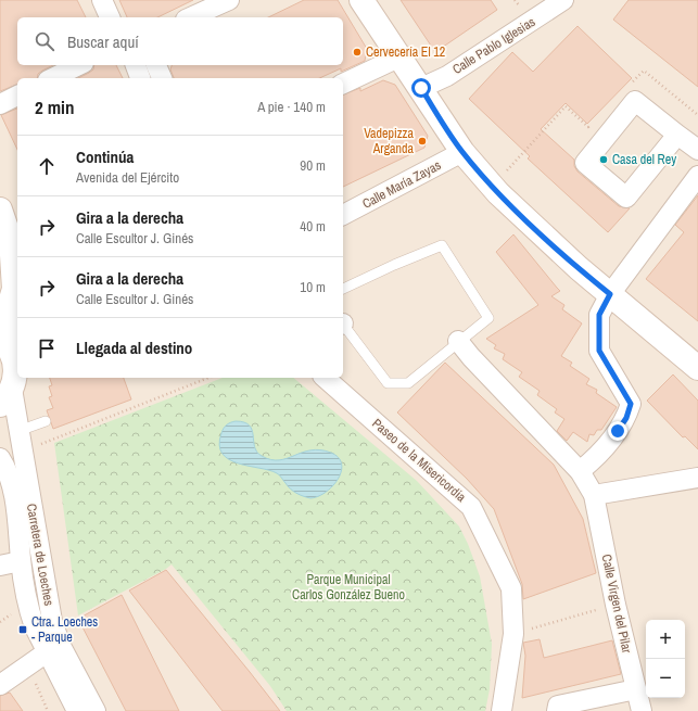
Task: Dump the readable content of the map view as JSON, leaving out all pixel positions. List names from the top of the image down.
{
  "streets": {
    "street": [
      "Calle Pablo Iglesias",
      "Calle María Zayas",
      "Paseo de la Misericordia",
      "Carretera de Loeches",
      "Calle Virgen del Pilar"
    ]
  },
  "parks": ["Parque Municipal Carlos González Bueno"],
  "places": {
    "other": ["Cervecería El 12", "Vadepizza Arganda", "Casa del Rey"],
    "transit": ["Ctra. Loeches - Parque"]
  },
  "page": {
    "search": "Buscar aquí",
    "heading": ["2 min", "A pie · 140 m"],
    "list": [
      ["Continúa", "Avenida del Ejército", "90 m"],
      ["Gira a la derecha", "Calle Escultor J. Ginés", "40 m"],
      ["Gira a la derecha", "Calle Escultor J. Ginés", "10 m"],
      "Llegada al destino"
    ],
    "map_buttons": ["+", "−"]
  }
}
